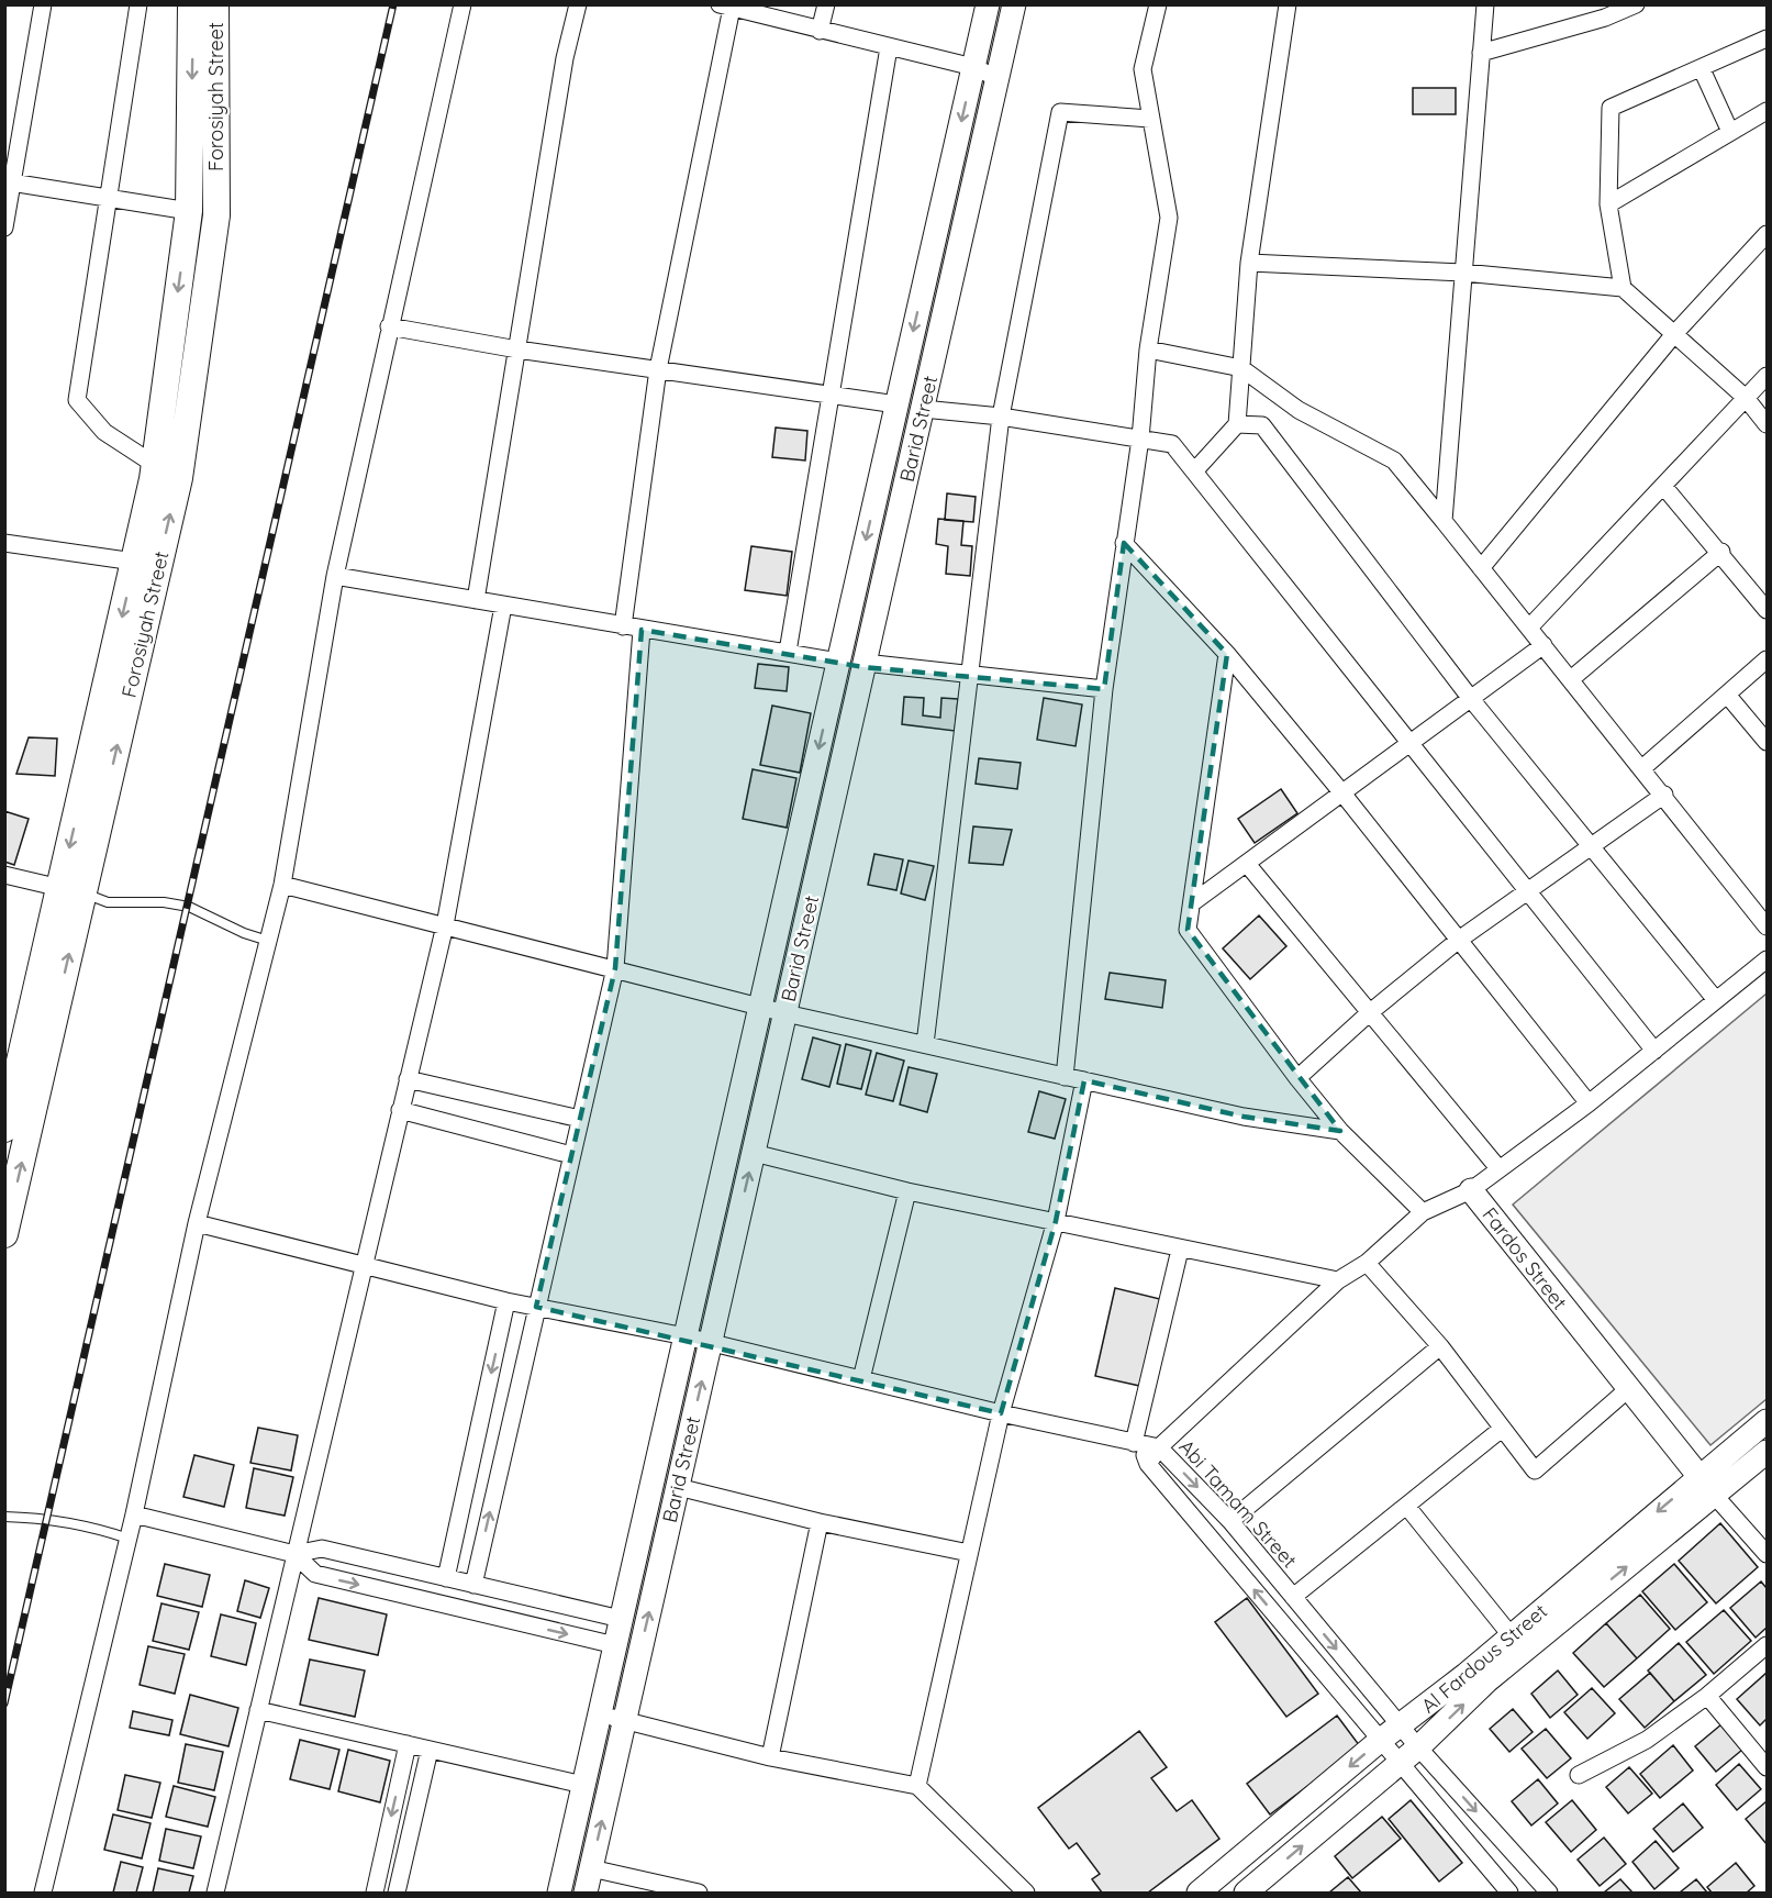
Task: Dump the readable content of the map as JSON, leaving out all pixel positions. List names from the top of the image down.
{
  "streets": {
    "main road": [
      "Forosiyah Street",
      "Barid Street",
      "Fardos Street",
      "Al Fardous Street"
    ],
    "street": ["Abi Tamam Street"]
  },
  "crossings": [
    ["Fardos Street", "Al Fardous Street"],
    ["Abi Tamam Street", "Al Fardous Street"]
  ]
}
